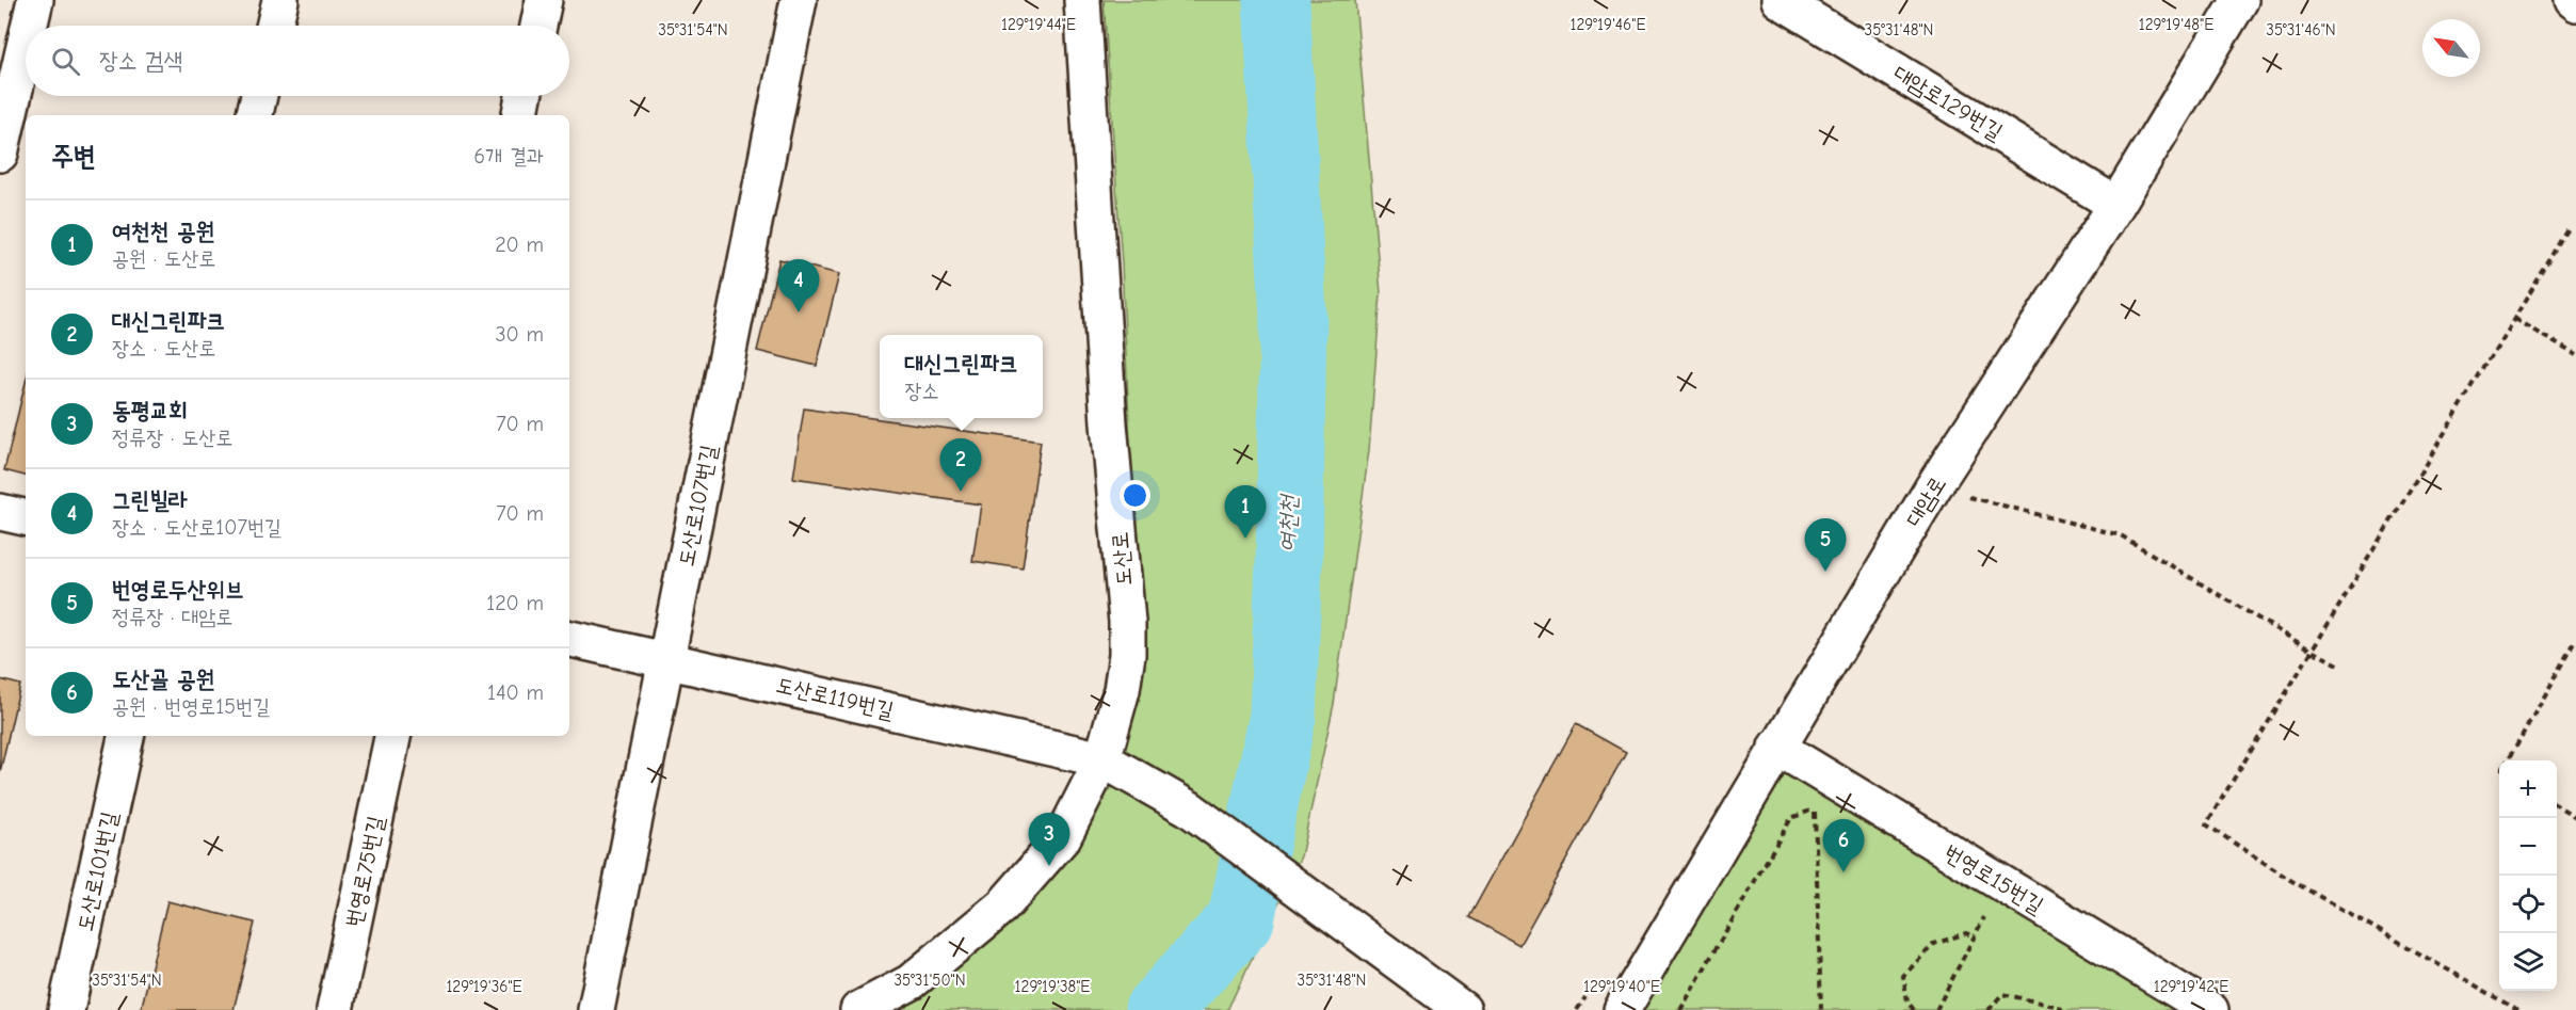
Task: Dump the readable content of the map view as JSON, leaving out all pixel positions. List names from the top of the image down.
{
  "streets": {
    "street": [
      "대암로129번길",
      "대암로",
      "도산로107번길",
      "도산로",
      "도산로119번길",
      "도산로101번길",
      "번영로75번길",
      "번영로15번길"
    ]
  },
  "crossings": [
    ["대암로129번길", "대암로"],
    ["대암로", "번영로15번길"],
    ["도산로107번길", "도산로119번길"],
    ["도산로", "도산로119번길"]
  ],
  "water": ["여천천"],
  "north": "top left",
  "page": {
    "search": "장소 검색",
    "heading": ["주변", "6개 결과"],
    "list": [
      {
        "mark": "1",
        "name": "여천천 공원",
        "note": "공원 · 도산로",
        "value": "20 m"
      },
      {
        "mark": "2",
        "name": "대신그린파크",
        "note": "장소 · 도산로",
        "value": "30 m"
      },
      {
        "mark": "3",
        "name": "동평교회",
        "note": "정류장 · 도산로",
        "value": "70 m"
      },
      {
        "mark": "4",
        "name": "그린빌라",
        "note": "장소 · 도산로107번길",
        "value": "70 m"
      },
      {
        "mark": "5",
        "name": "번영로두산위브",
        "note": "정류장 · 대암로",
        "value": "120 m"
      },
      {
        "mark": "6",
        "name": "도산골 공원",
        "note": "공원 · 번영로15번길",
        "value": "140 m"
      }
    ],
    "pins": [
      "4",
      "2",
      "1",
      "5",
      "3",
      "6"
    ],
    "popup": ["대신그린파크", "장소"],
    "map_buttons": ["+", "−"]
  },
  "coordinates": [
    "129°19'44\"E",
    "129°19'46\"E",
    "129°19'48\"E",
    "35°31'54\"N",
    "35°31'48\"N",
    "35°31'46\"N",
    "35°31'50\"N",
    "129°19'36\"E",
    "129°19'38\"E",
    "129°19'40\"E",
    "129°19'42\"E"
  ]
}
